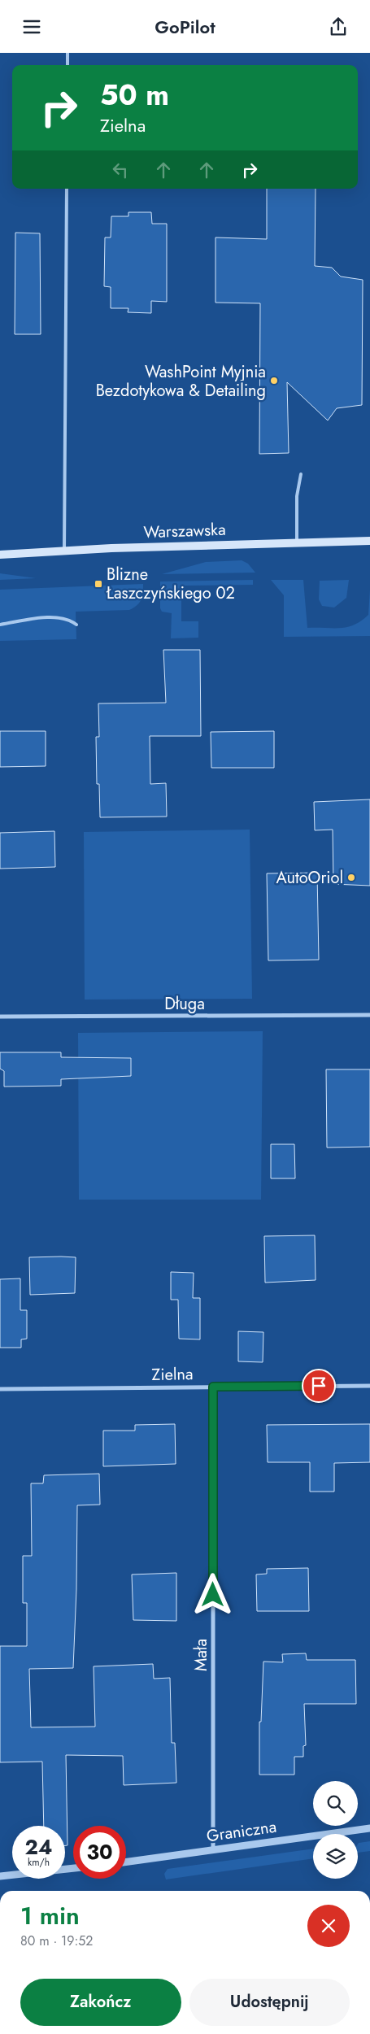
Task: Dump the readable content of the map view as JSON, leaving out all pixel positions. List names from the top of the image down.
{
  "streets": {
    "main road": ["Warszawska"],
    "street": [
      "Długa",
      "Zielna",
      "Mała",
      "Graniczna"
    ]
  },
  "crossings": [
    ["Zielna", "Mała"],
    ["Mała", "Graniczna"]
  ],
  "places": {
    "other": ["WashPoint Myjnia Bezdotykowa & Detailing", "AutoOriol"],
    "transit": ["Blizne Łaszczyńskiego 02"]
  },
  "page": {
    "header": "GoPilot",
    "turn": ["50 m", "Zielna"],
    "speed": "24 km/h",
    "limit": "30",
    "heading": ["1 min", "80 m · 19:52"],
    "buttons": ["Zakończ", "Udostępnij"]
  }
}
